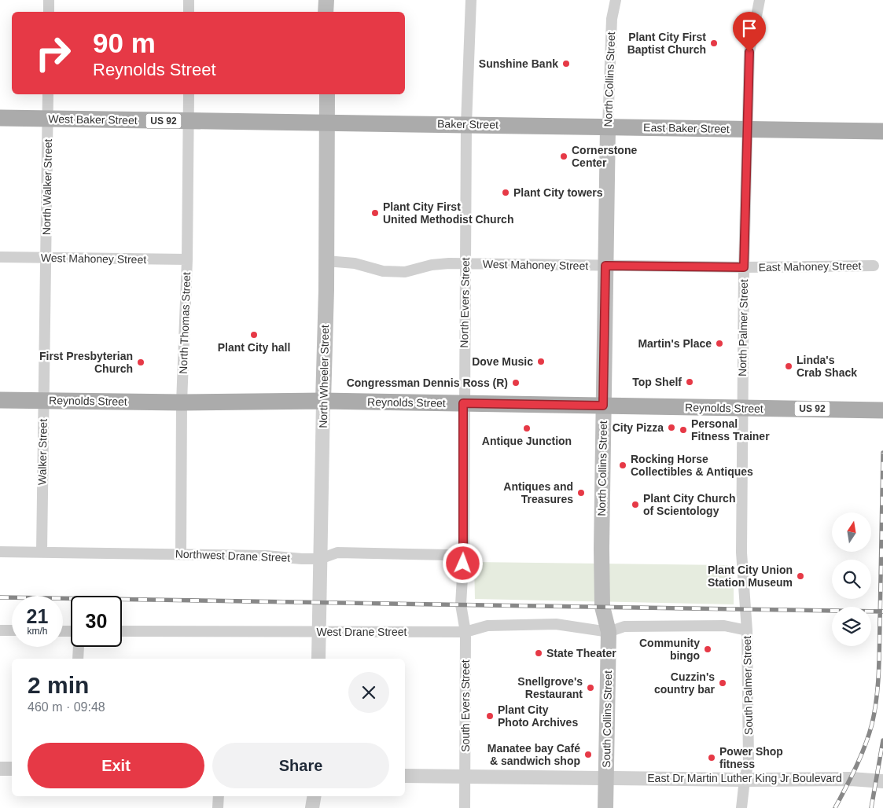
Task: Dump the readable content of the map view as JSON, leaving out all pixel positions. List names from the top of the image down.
{
  "streets": {
    "main road": [
      "North Collins Street",
      "West Baker Street",
      "US 92",
      "Baker Street",
      "East Baker Street",
      "North Wheeler Street",
      "Reynolds Street",
      "South Collins Street"
    ],
    "street": [
      "North Walker Street",
      "West Mahoney Street",
      "East Mahoney Street",
      "North Evers Street",
      "North Thomas Street",
      "North Palmer Street",
      "Walker Street",
      "Northwest Drane Street",
      "West Drane Street",
      "South Palmer Street",
      "South Evers Street",
      "East Dr Martin Luther King Jr Boulevard"
    ]
  },
  "crossings": [
    ["North Collins Street", "Baker Street"],
    ["North Collins Street", "East Baker Street"],
    ["North Collins Street", "West Mahoney Street"],
    ["North Collins Street", "East Mahoney Street"],
    ["North Collins Street", "Reynolds Street"],
    ["North Collins Street", "South Collins Street"],
    ["West Baker Street", "Baker Street"],
    ["West Baker Street", "North Walker Street"],
    ["West Baker Street", "North Thomas Street"],
    ["West Baker Street", "North Wheeler Street"],
    ["Baker Street", "East Baker Street"],
    ["Baker Street", "North Evers Street"],
    ["Baker Street", "North Wheeler Street"],
    ["East Baker Street", "North Palmer Street"],
    ["North Walker Street", "West Mahoney Street"],
    ["North Walker Street", "Walker Street"],
    ["West Mahoney Street", "East Mahoney Street"],
    ["West Mahoney Street", "North Evers Street"],
    ["West Mahoney Street", "North Thomas Street"],
    ["West Mahoney Street", "North Wheeler Street"],
    ["West Mahoney Street", "Walker Street"],
    ["East Mahoney Street", "North Palmer Street"],
    ["North Evers Street", "Reynolds Street"],
    ["North Evers Street", "Northwest Drane Street"],
    ["North Evers Street", "South Evers Street"],
    ["North Thomas Street", "Reynolds Street"],
    ["North Thomas Street", "Northwest Drane Street"],
    ["North Palmer Street", "Reynolds Street"],
    ["North Palmer Street", "South Palmer Street"],
    ["North Wheeler Street", "Reynolds Street"],
    ["North Wheeler Street", "Northwest Drane Street"],
    ["North Wheeler Street", "West Drane Street"],
    ["Reynolds Street", "Walker Street"],
    ["Walker Street", "Northwest Drane Street"],
    ["West Drane Street", "South Evers Street"],
    ["West Drane Street", "South Collins Street"],
    ["South Palmer Street", "East Dr Martin Luther King Jr Boulevard"],
    ["South Evers Street", "East Dr Martin Luther King Jr Boulevard"],
    ["South Collins Street", "East Dr Martin Luther King Jr Boulevard"]
  ],
  "places": [
    "Plant City First Baptist Church",
    "Sunshine Bank",
    "Cornerstone Center",
    "Plant City towers",
    "Plant City First United Methodist Church",
    "Plant City hall",
    "Martin's Place",
    "Dove Music",
    "First Presbyterian Church",
    "Linda's Crab Shack",
    "Top Shelf",
    "Congressman Dennis Ross (R)",
    "City Pizza",
    "Antique Junction",
    "Personal Fitness Trainer",
    "Rocking Horse Collectibles & Antiques",
    "Antiques and Treasures",
    "Plant City Church of Scientology",
    "Plant City Union Station Museum",
    "Community bingo",
    "State Theater",
    "Cuzzin's country bar",
    "Snellgrove's Restaurant",
    "Plant City Photo Archives",
    "Manatee bay Café & sandwich shop",
    "Power Shop fitness"
  ],
  "north": "top",
  "page": {
    "turn": ["90 m", "Reynolds Street"],
    "speed": "21 km/h",
    "limit": "30",
    "heading": ["2 min", "460 m · 09:48"],
    "buttons": ["Exit", "Share"]
  }
}
